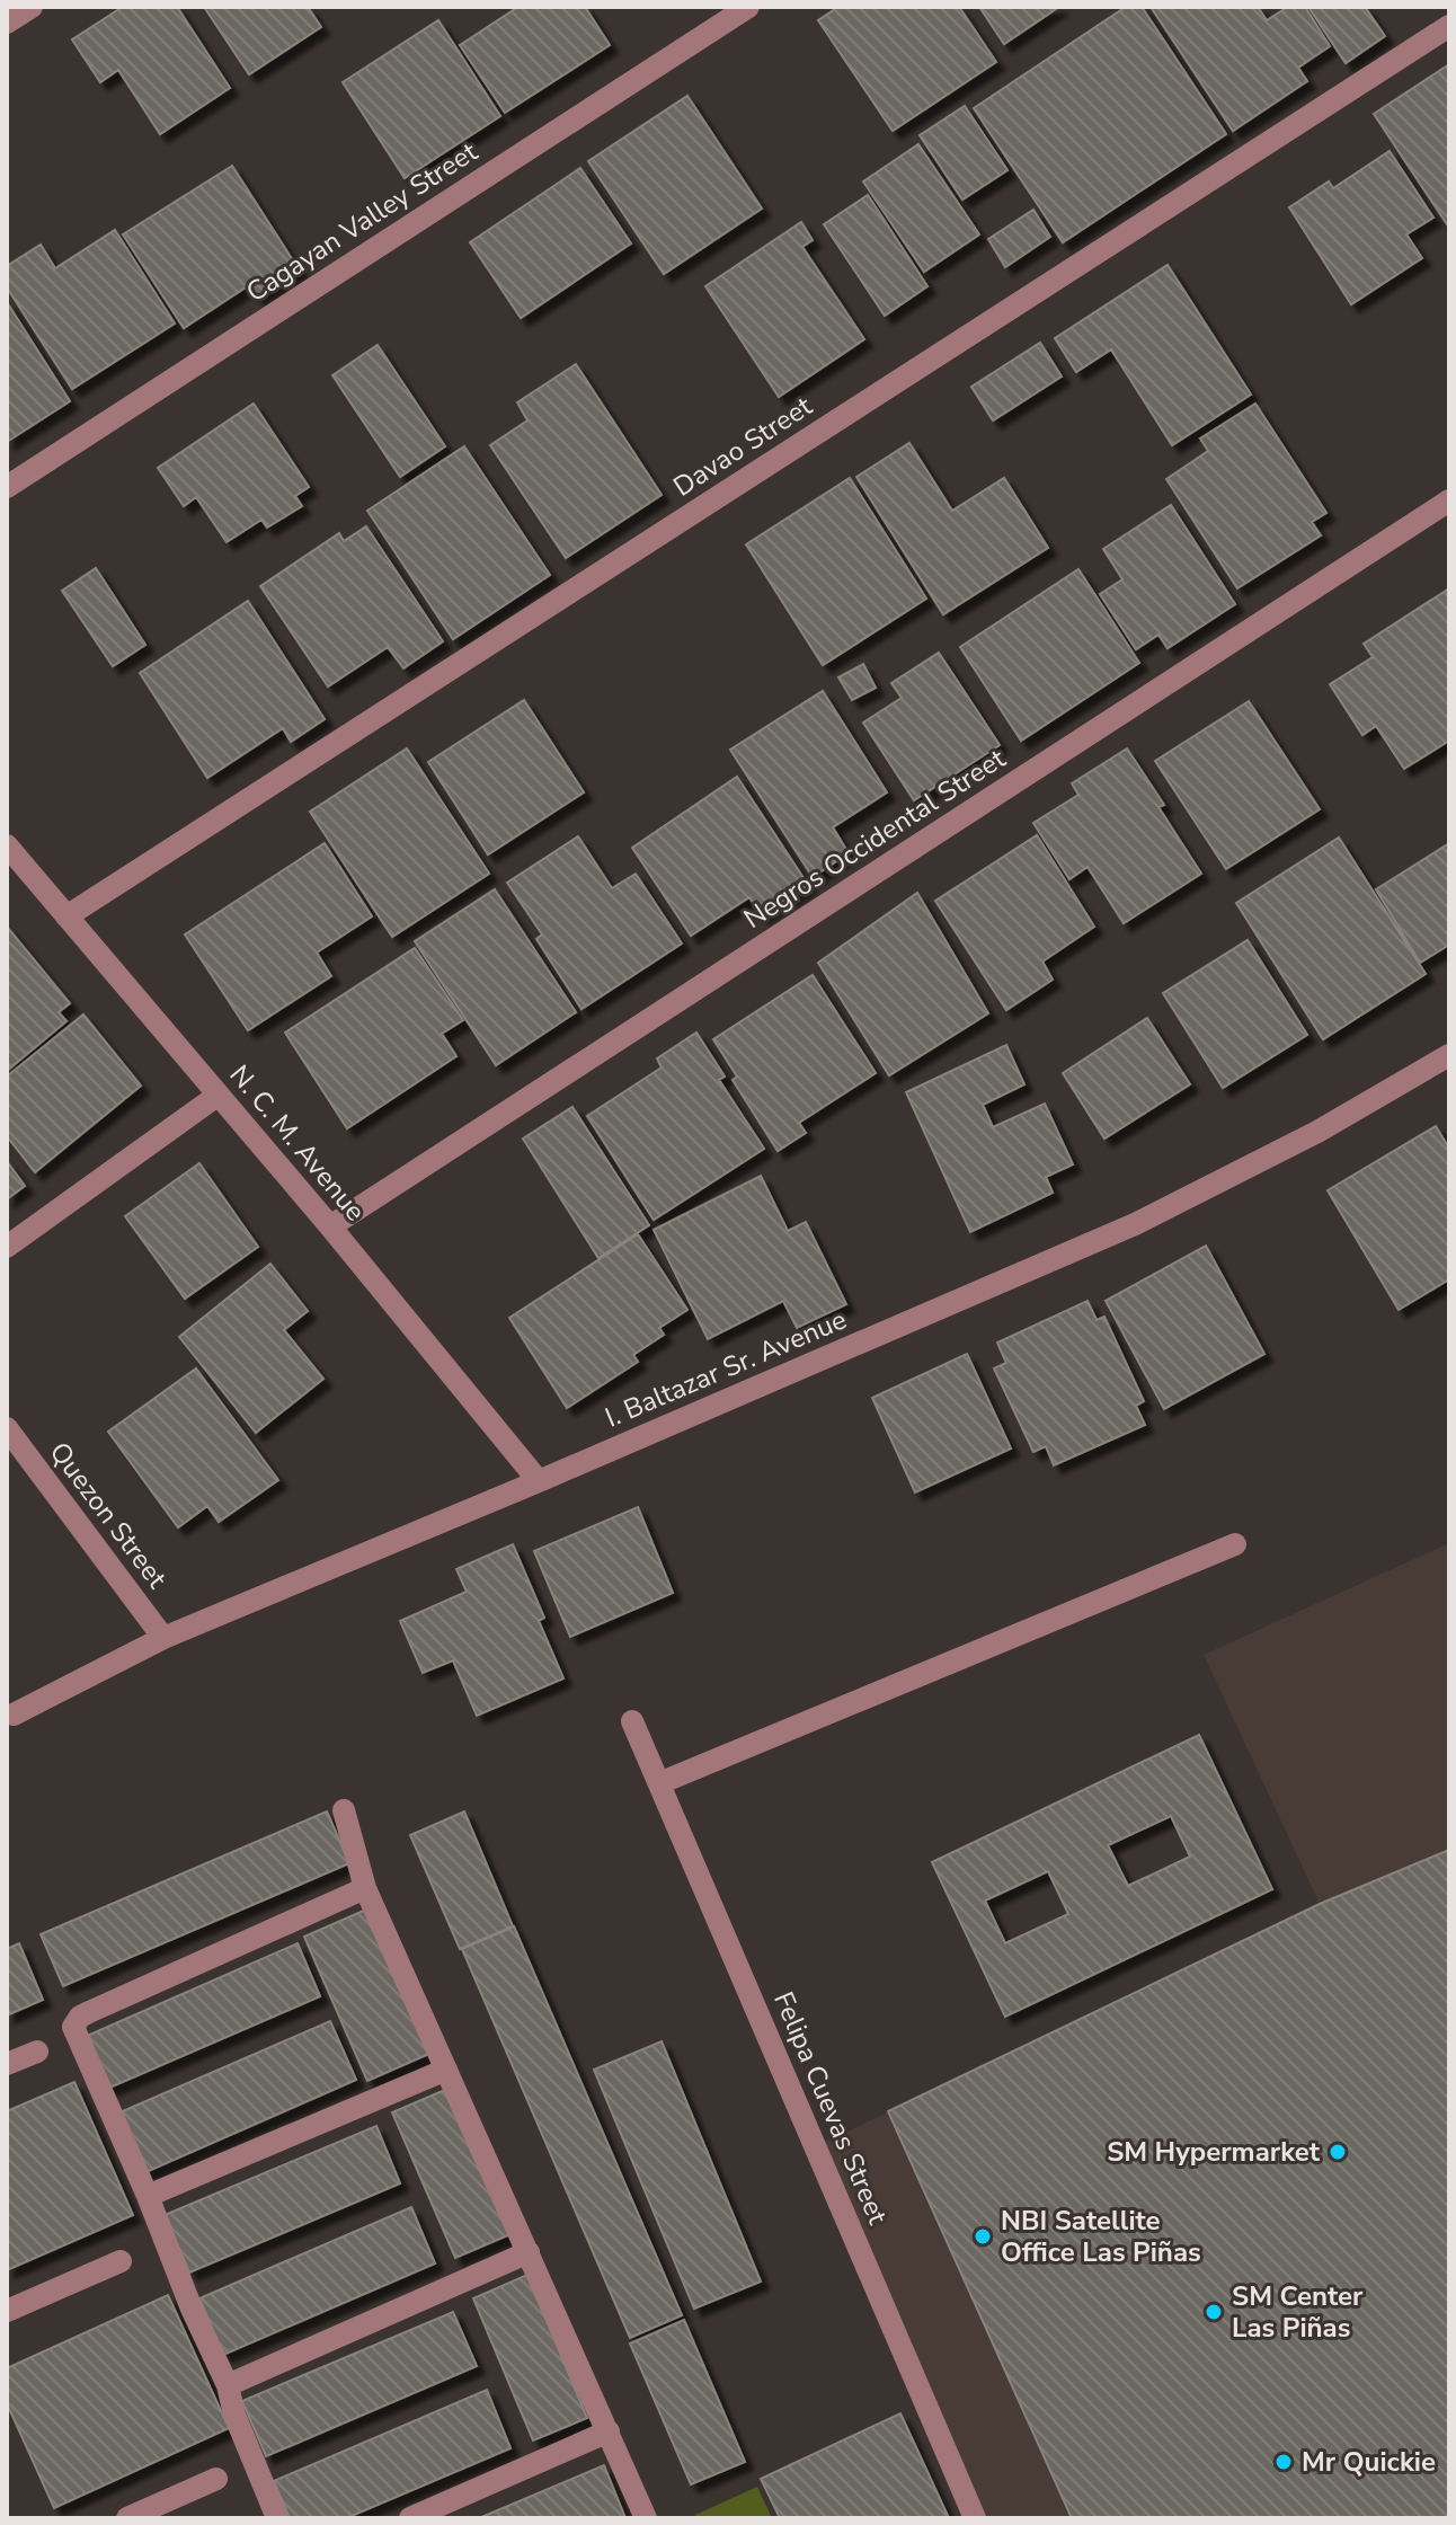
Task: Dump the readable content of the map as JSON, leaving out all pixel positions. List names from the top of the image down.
{
  "streets": {
    "street": [
      "Cagayan Valley Street",
      "Davao Street",
      "Negros Occidental Street",
      "N. C. M. Avenue",
      "I. Baltazar Sr. Avenue",
      "Quezon Street",
      "Felipa Cuevas Street"
    ]
  },
  "crossings": [
    ["Davao Street", "N. C. M. Avenue"],
    ["Negros Occidental Street", "N. C. M. Avenue"],
    ["N. C. M. Avenue", "I. Baltazar Sr. Avenue"],
    ["I. Baltazar Sr. Avenue", "Quezon Street"]
  ],
  "places": [
    "SM Hypermarket",
    "NBI Satellite Office Las Piñas",
    "SM Center Las Piñas",
    "Mr Quickie"
  ]
}
